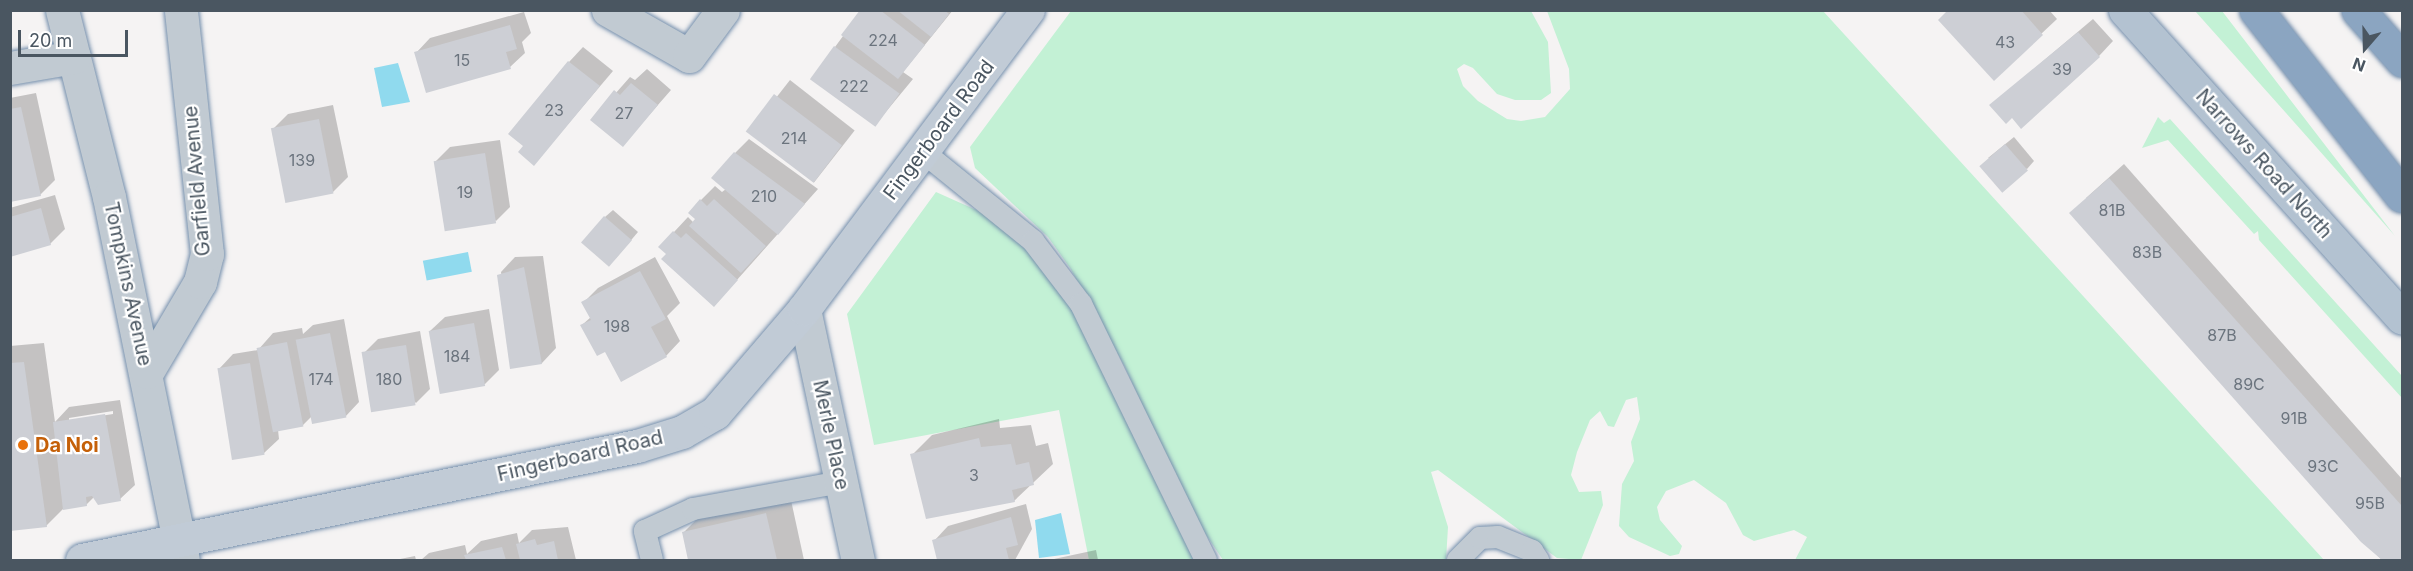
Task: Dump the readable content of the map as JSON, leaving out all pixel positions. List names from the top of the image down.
{
  "streets": {
    "main road": ["Narrows Road North"],
    "street": [
      "Fingerboard Road",
      "Garfield Avenue",
      "Tompkins Avenue",
      "Merle Place"
    ]
  },
  "crossings": [
    ["Fingerboard Road", "Tompkins Avenue"],
    ["Fingerboard Road", "Merle Place"],
    ["Garfield Avenue", "Tompkins Avenue"]
  ],
  "places": ["Da Noi"],
  "house_numbers": [
    "224",
    "43",
    "15",
    "39",
    "222",
    "23",
    "27",
    "214",
    "139",
    "19",
    "210",
    "81B",
    "83B",
    "198",
    "87B",
    "184",
    "174",
    "180",
    "89C",
    "91B",
    "93C",
    "3",
    "95B"
  ],
  "scale_bar": "20 m",
  "north": "bottom"
}
